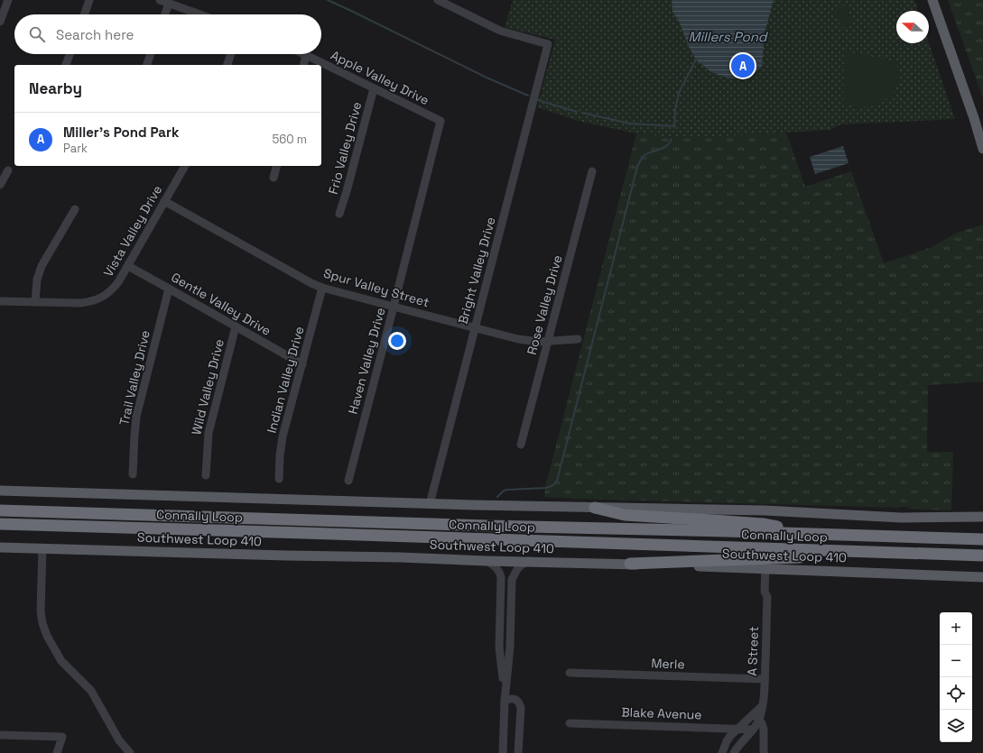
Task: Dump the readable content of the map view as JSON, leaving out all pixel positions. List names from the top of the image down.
{
  "streets": {
    "highway": ["Connally Loop"],
    "main road": ["Southwest Loop 410"],
    "street": [
      "Apple Valley Drive",
      "Frio Valley Drive",
      "Vista Valley Drive",
      "Bright Valley Drive",
      "Spur Valley Street",
      "Gentle Valley Drive",
      "Rose Valley Drive",
      "Haven Valley Drive",
      "Trail Valley Drive",
      "Indian Valley Drive",
      "Wild Valley Drive",
      "A Street",
      "Merle",
      "Blake Avenue"
    ]
  },
  "crossings": [
    ["Apple Valley Drive", "Frio Valley Drive"],
    ["Apple Valley Drive", "Haven Valley Drive"],
    ["Vista Valley Drive", "Spur Valley Street"],
    ["Vista Valley Drive", "Gentle Valley Drive"],
    ["Bright Valley Drive", "Spur Valley Street"],
    ["Spur Valley Street", "Rose Valley Drive"],
    ["Spur Valley Street", "Haven Valley Drive"],
    ["Spur Valley Street", "Indian Valley Drive"],
    ["Gentle Valley Drive", "Trail Valley Drive"],
    ["Gentle Valley Drive", "Indian Valley Drive"],
    ["Gentle Valley Drive", "Wild Valley Drive"],
    ["Southwest Loop 410", "A Street"],
    ["A Street", "Merle"],
    ["A Street", "Blake Avenue"]
  ],
  "water": ["Millers Pond"],
  "north": "left",
  "page": {
    "search": "Search here",
    "pins": "A",
    "heading": "Nearby",
    "list": [
      {
        "mark": "A",
        "name": "Miller's Pond Park",
        "note": "Park",
        "value": "560 m"
      }
    ],
    "map_buttons": ["+", "−"]
  }
}
